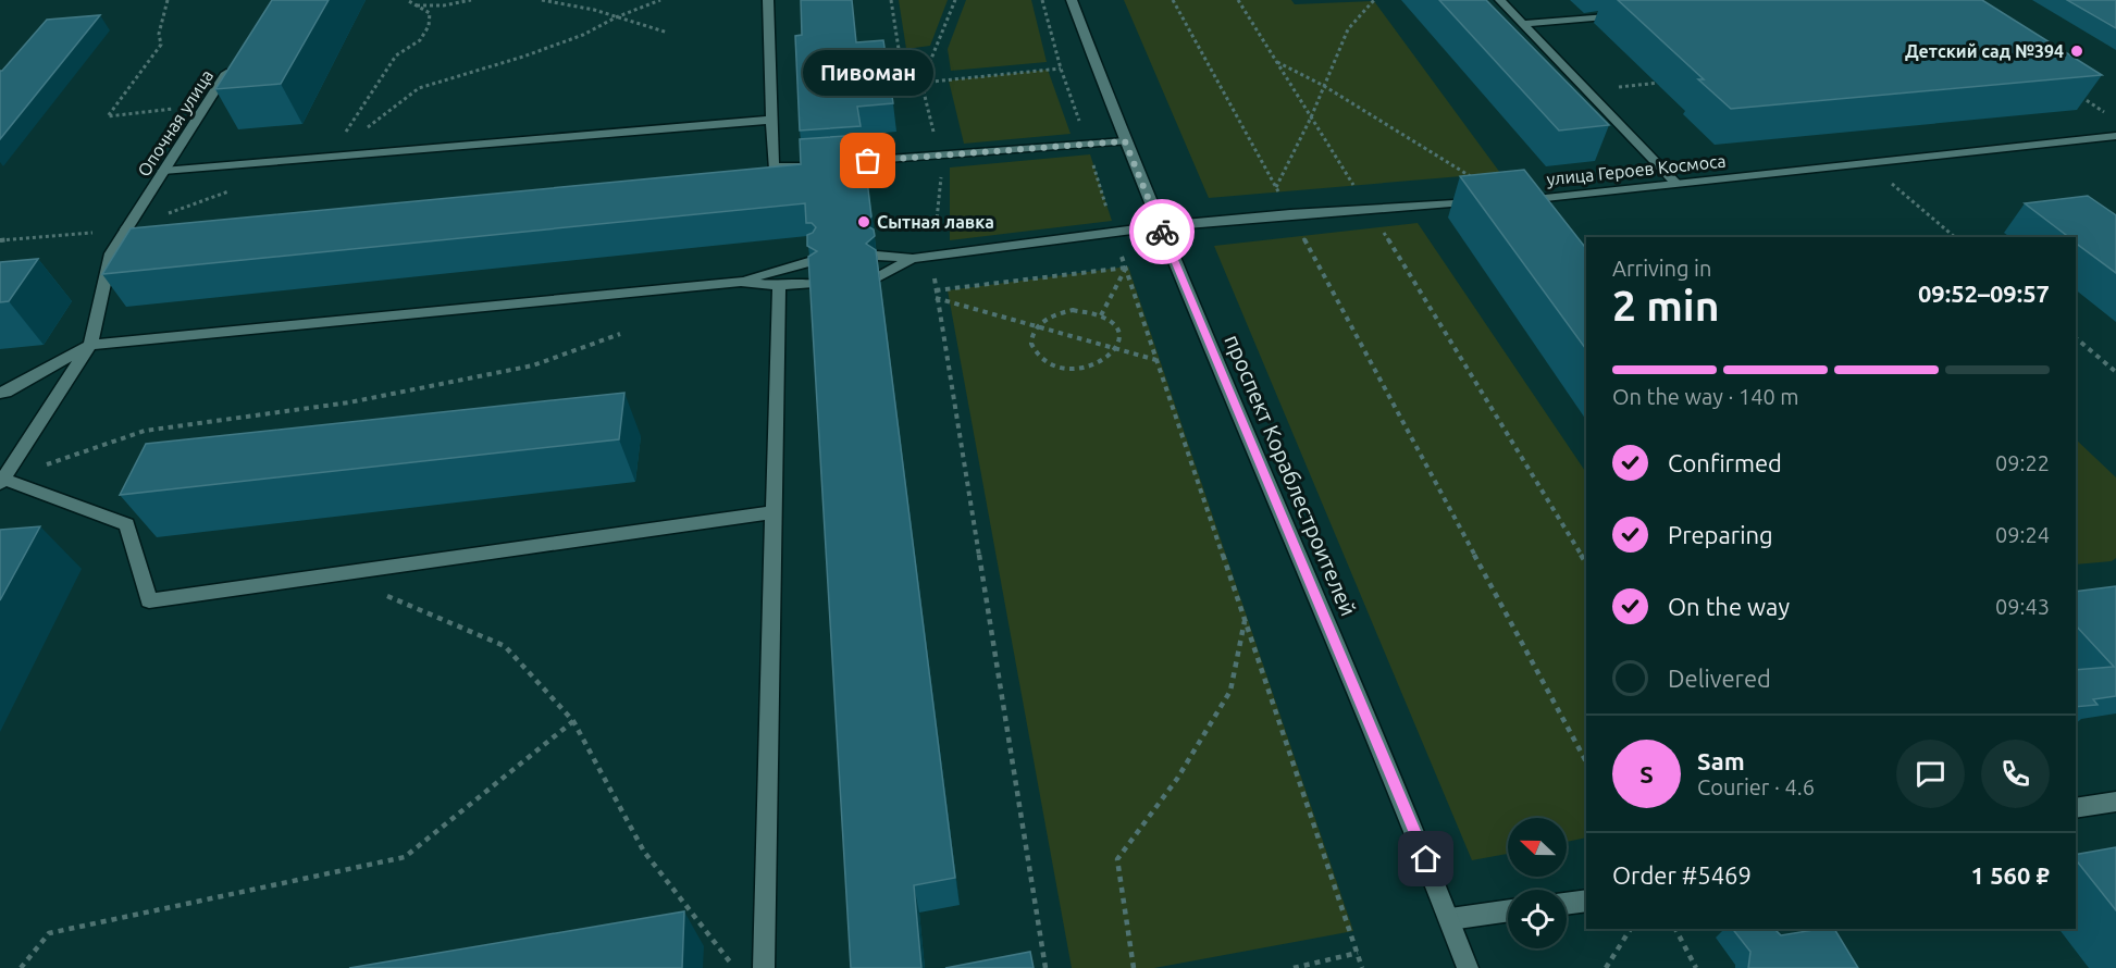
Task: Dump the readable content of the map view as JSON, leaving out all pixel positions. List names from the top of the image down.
{
  "streets": {
    "street": ["Опочная улица", "улица Героев Космоса", "проспект Кораблестроителей"]
  },
  "places": ["Детский сад №394", "Пивоман", "Сытная лавка"],
  "north": "left",
  "page": {
    "bubble": "Пивоман",
    "heading": ["2 min", "Arriving in", "09:52–09:57"],
    "panel": [
      "Sam",
      "Courier · 4.6",
      "Order #5469",
      "1 560 ₽"
    ],
    "bar": "On the way · 140 m",
    "list": [
      ["Confirmed", "09:22"],
      ["Preparing", "09:24"],
      ["On the way", "09:43"],
      "Delivered"
    ],
    "round": "S"
  }
}
